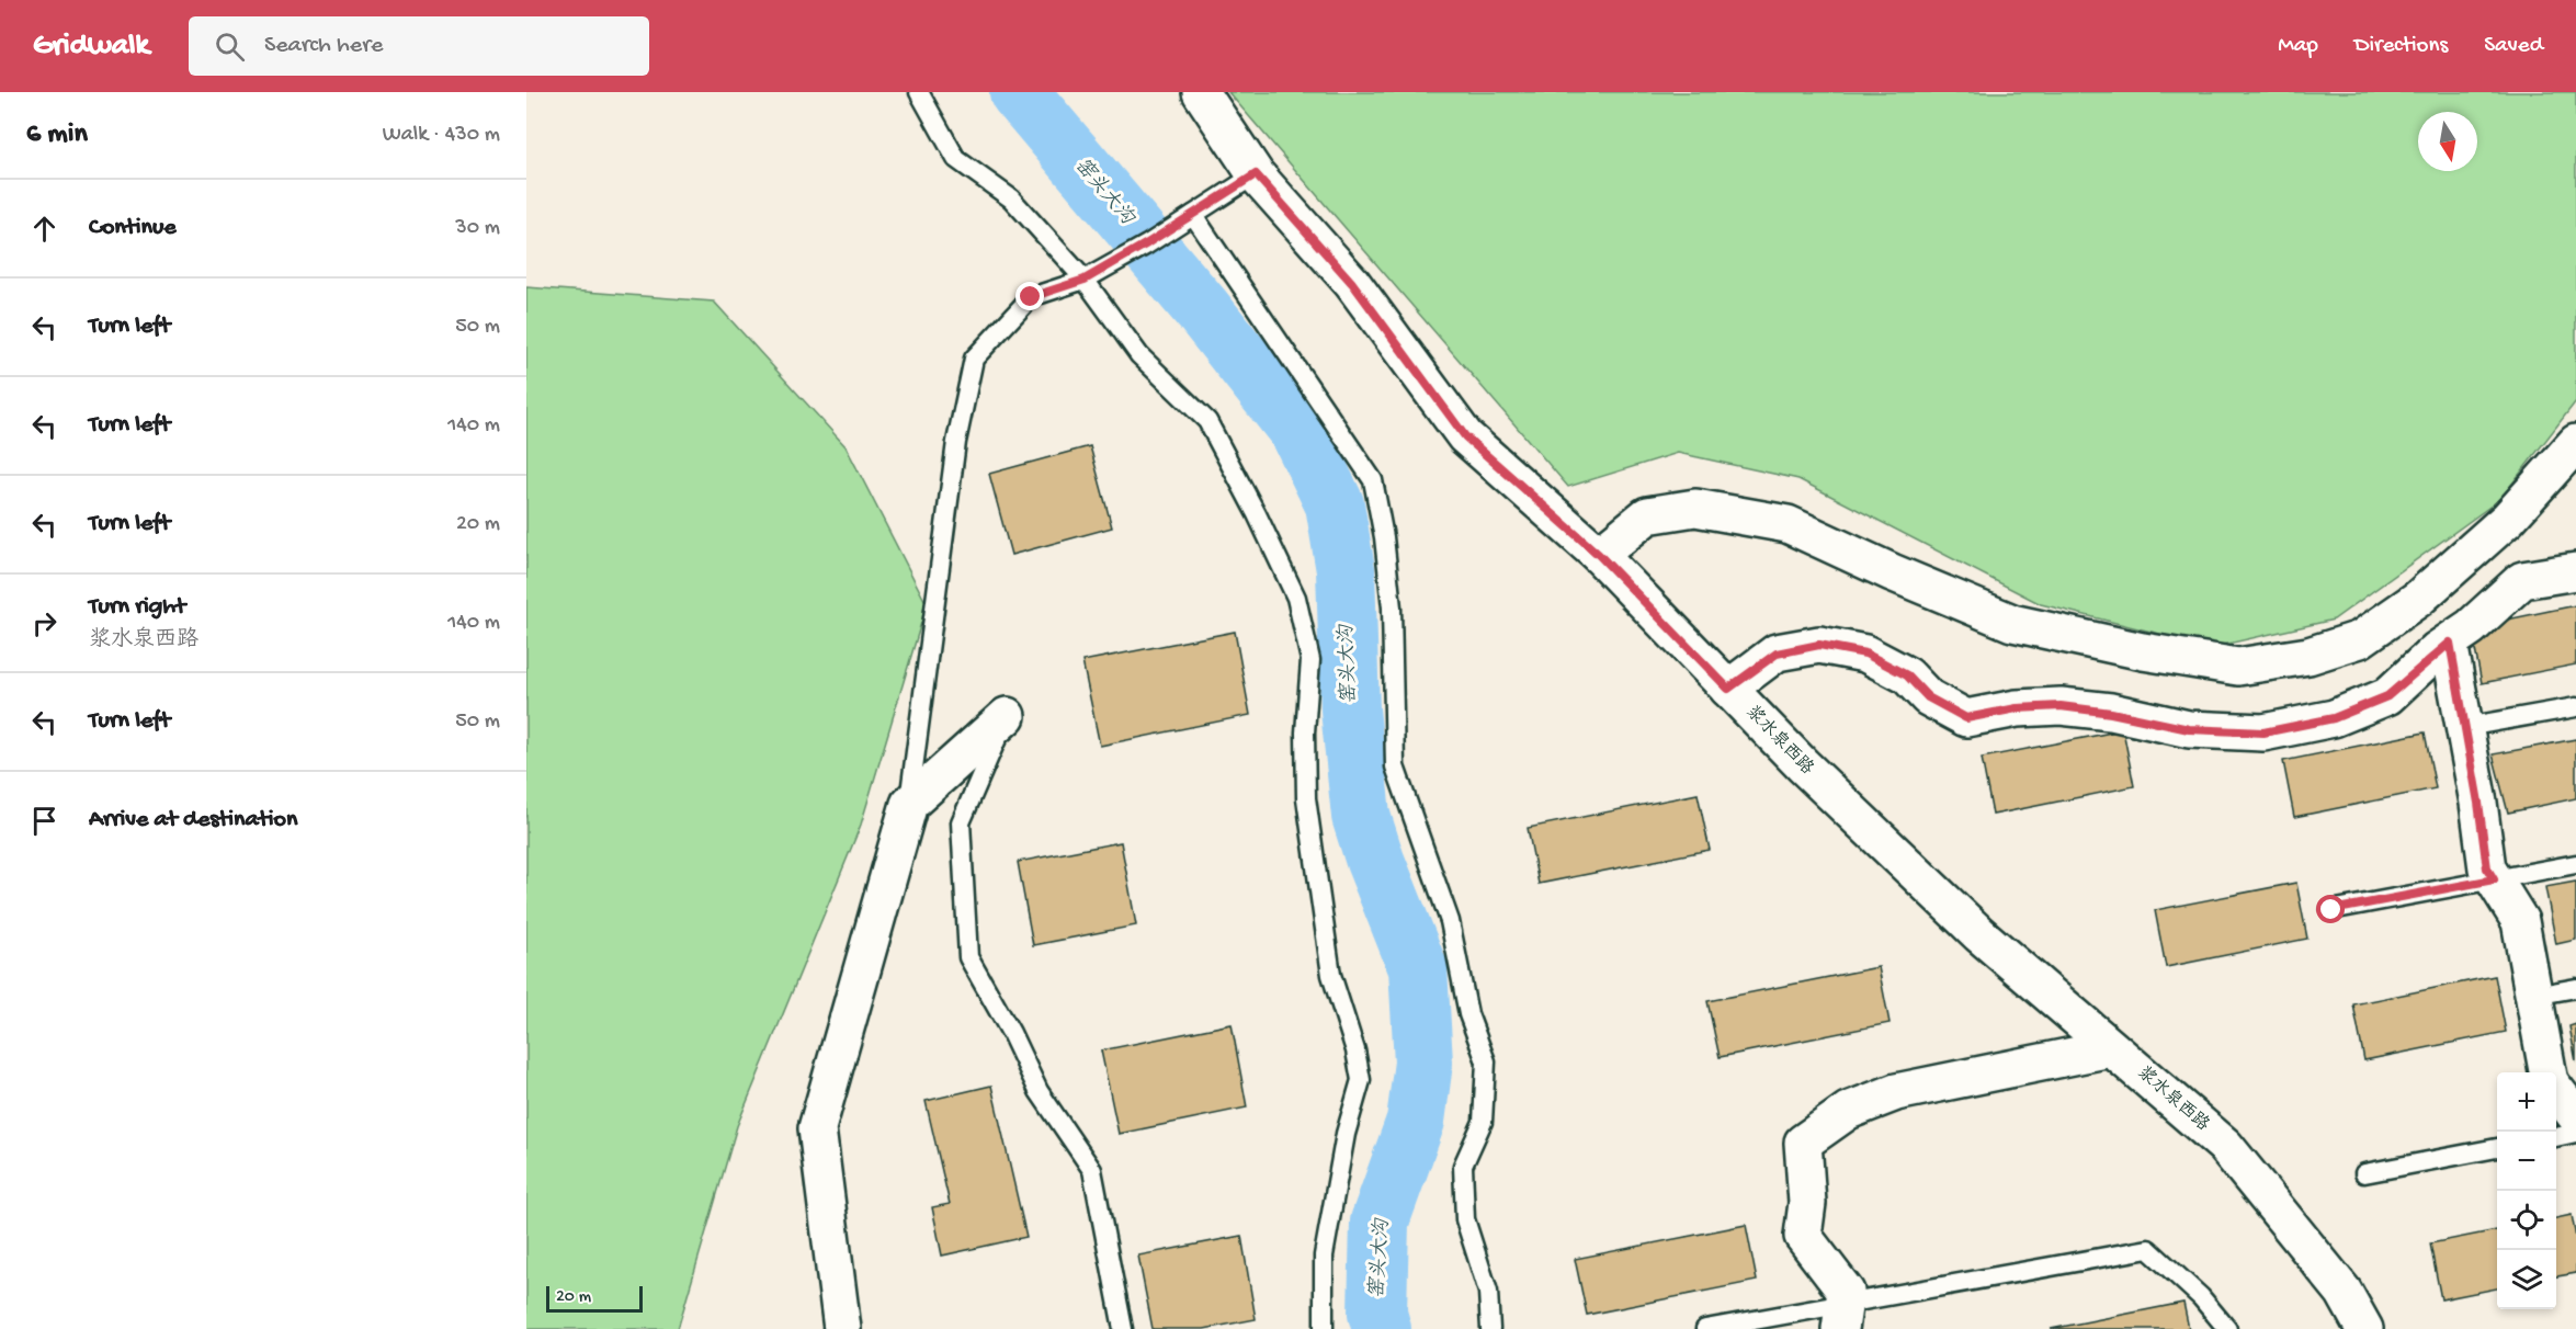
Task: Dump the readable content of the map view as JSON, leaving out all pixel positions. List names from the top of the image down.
{
  "streets": {
    "street": ["浆水泉西路"]
  },
  "water": ["窑头大沟"],
  "scale_bar": "20 m",
  "north": "bottom",
  "page": {
    "header": "Gridwalk",
    "search": "Search here",
    "nav": ["Map", "Directions", "Saved"],
    "heading": ["6 min", "Walk · 430 m"],
    "list": [
      ["Continue", "30 m"],
      ["Turn left", "50 m"],
      ["Turn left", "140 m"],
      ["Turn left", "20 m"],
      ["Turn right", "浆水泉西路", "140 m"],
      ["Turn left", "50 m"],
      "Arrive at destination"
    ],
    "map_buttons": ["+", "−"],
    "scale": "20 m"
  }
}
